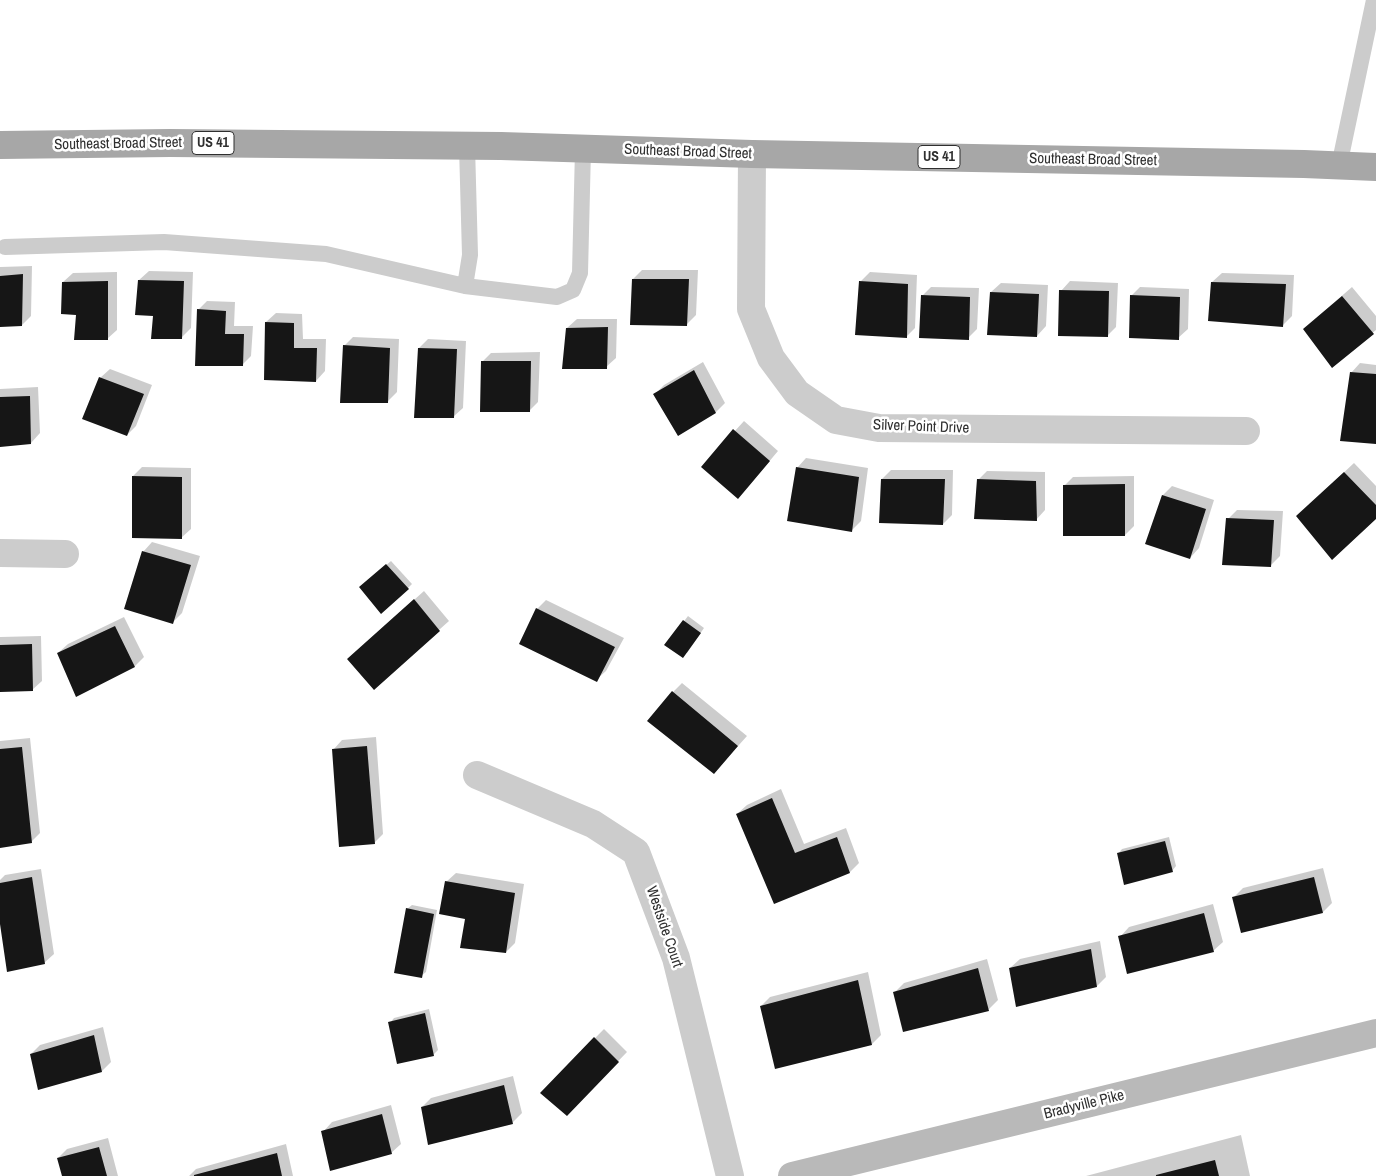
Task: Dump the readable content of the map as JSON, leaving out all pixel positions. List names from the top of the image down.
{
  "streets": {
    "main road": ["US 41", "Southeast Broad Street", "Bradyville Pike"],
    "street": ["Silver Point Drive", "Westside Court"]
  },
  "crossings": [
    ["Southeast Broad Street", "Silver Point Drive"]
  ]
}
